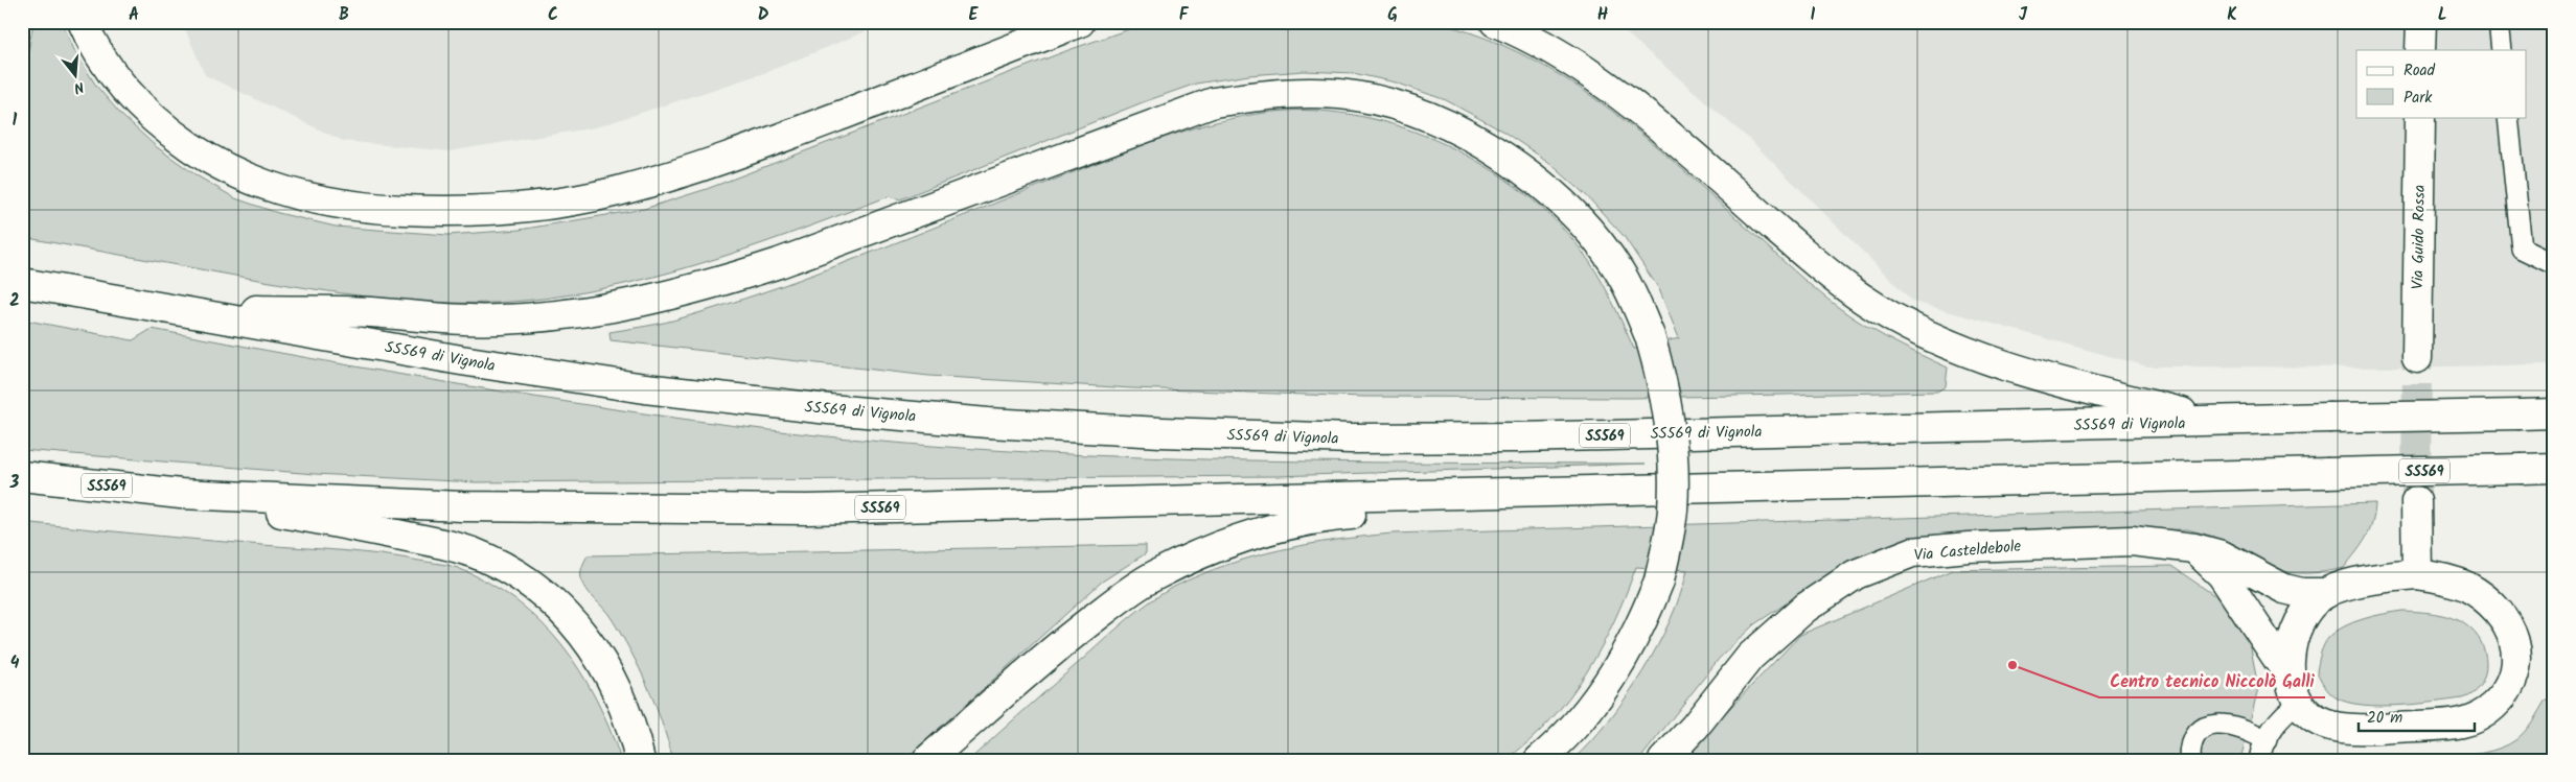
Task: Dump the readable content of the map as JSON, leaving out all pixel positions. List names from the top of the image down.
{
  "streets": {
    "main road": [
      "Via Guido Rossa",
      "SS569 di Vignola",
      "SS569",
      "Via Casteldebole"
    ]
  },
  "places": ["Centro tecnico Niccolò Galli"],
  "legend": ["Road", "Park"],
  "scale_bar": "20 m",
  "north": "bottom",
  "grid": {
    "columns": [
      "A",
      "B",
      "C",
      "D",
      "E",
      "F",
      "G",
      "H",
      "I",
      "J",
      "K",
      "L"
    ],
    "rows": [
      "1",
      "2",
      "3",
      "4"
    ]
  }
}
